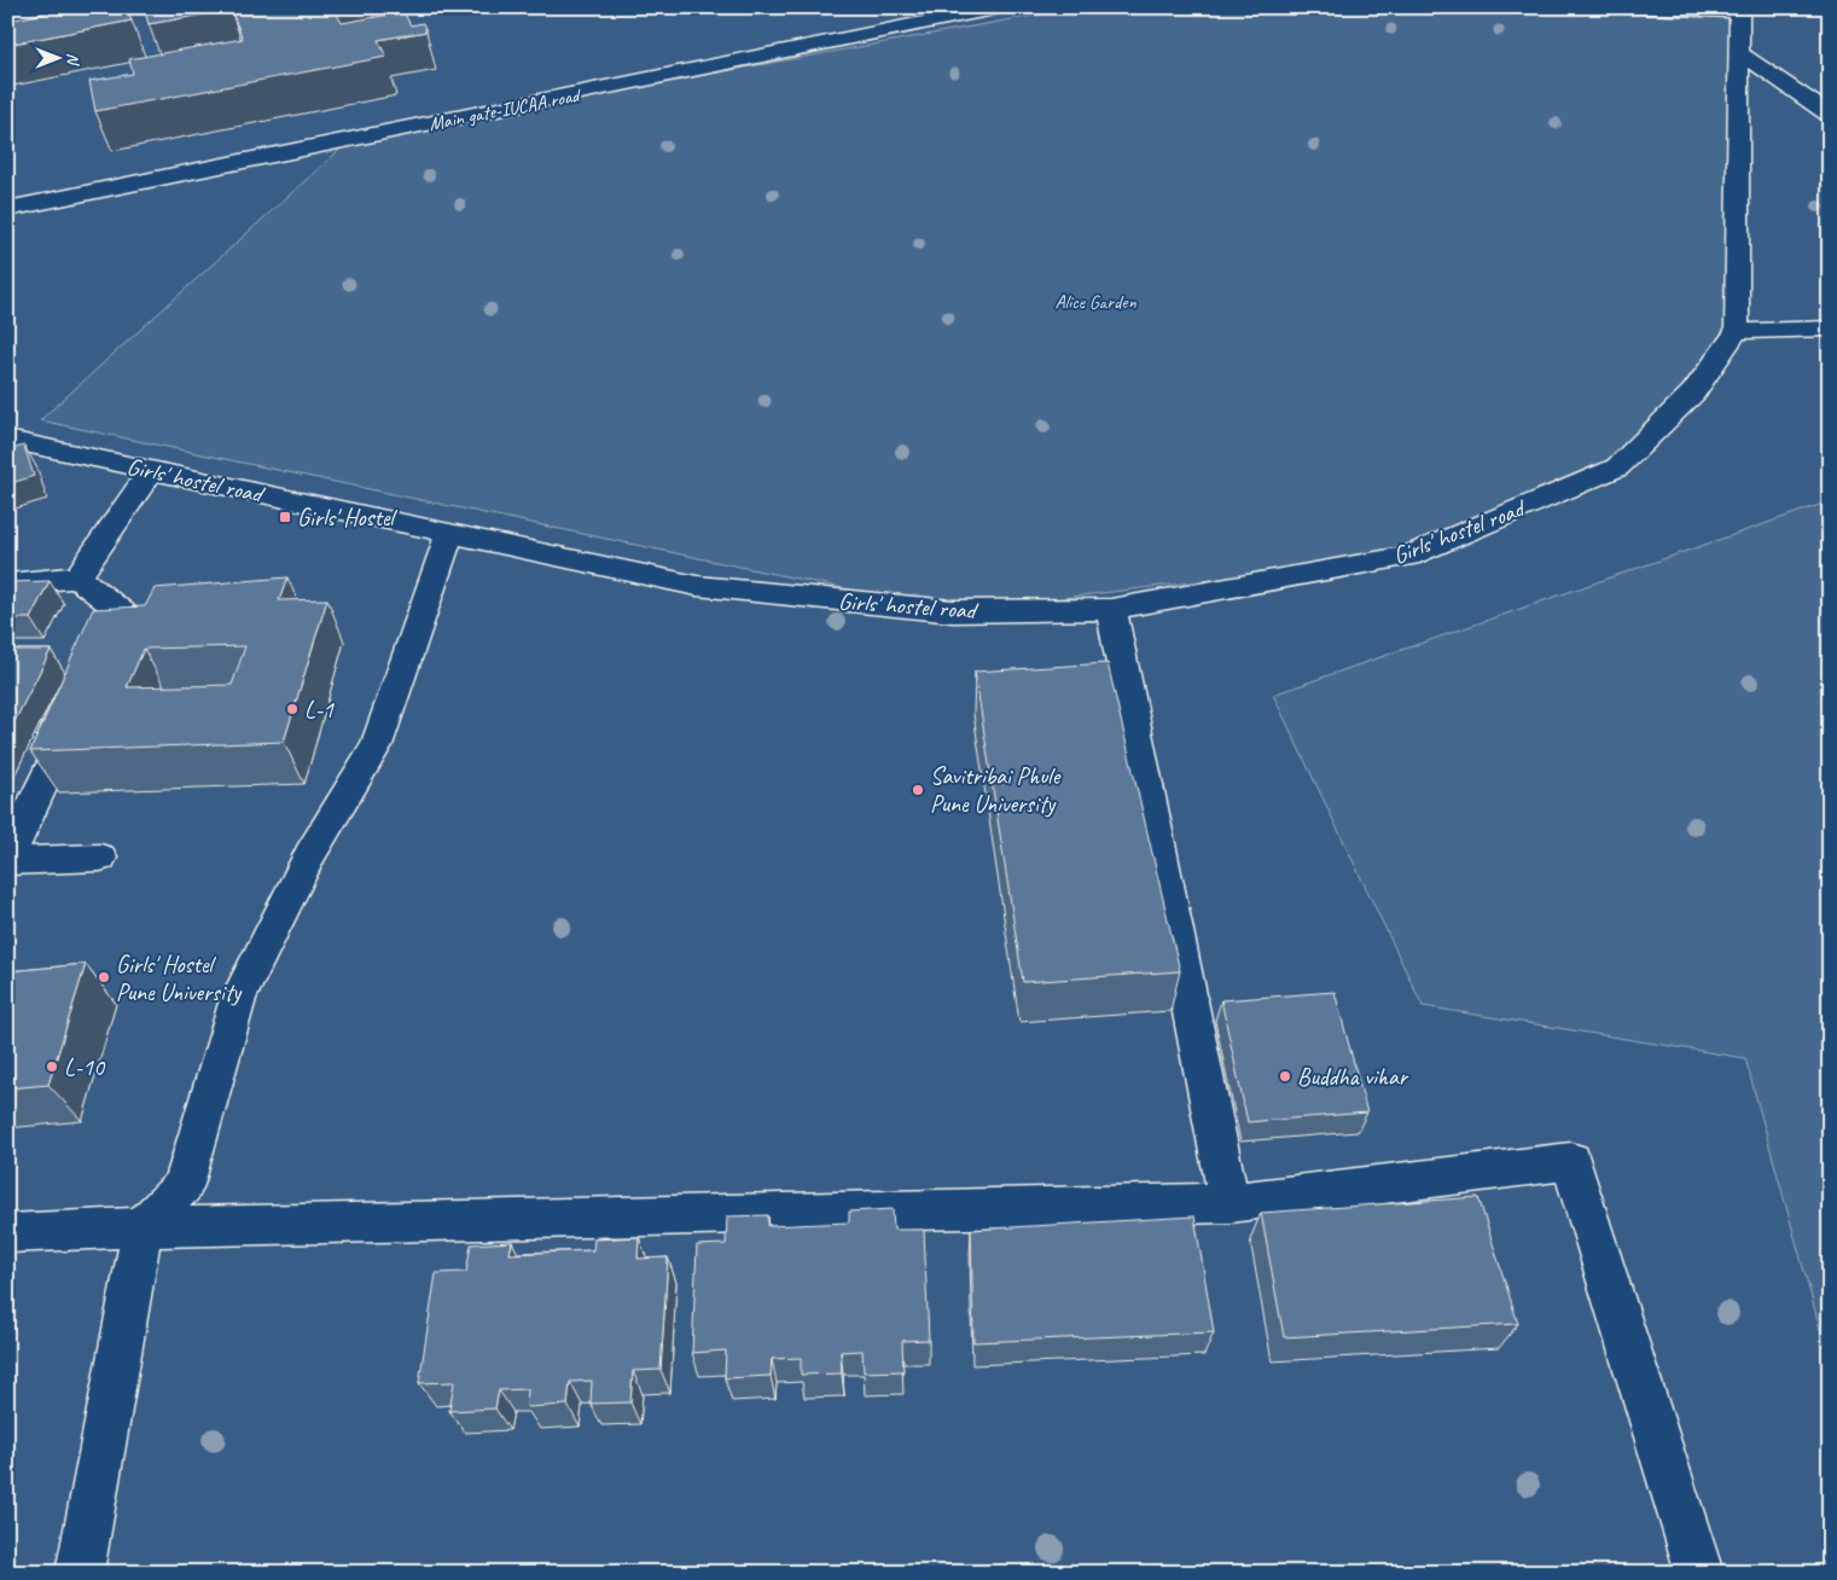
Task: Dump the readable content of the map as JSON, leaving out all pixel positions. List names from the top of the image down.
{
  "streets": {
    "street": ["Main gate-IUCAA road", "Girls' hostel road"]
  },
  "parks": ["Alice Garden"],
  "places": {
    "transit": ["Girls' Hostel"],
    "other": [
      "L-1",
      "Savitribai Phule Pune University",
      "Girls' Hostel Pune University",
      "L-10",
      "Buddha vihar"
    ]
  },
  "north": "right"
}
